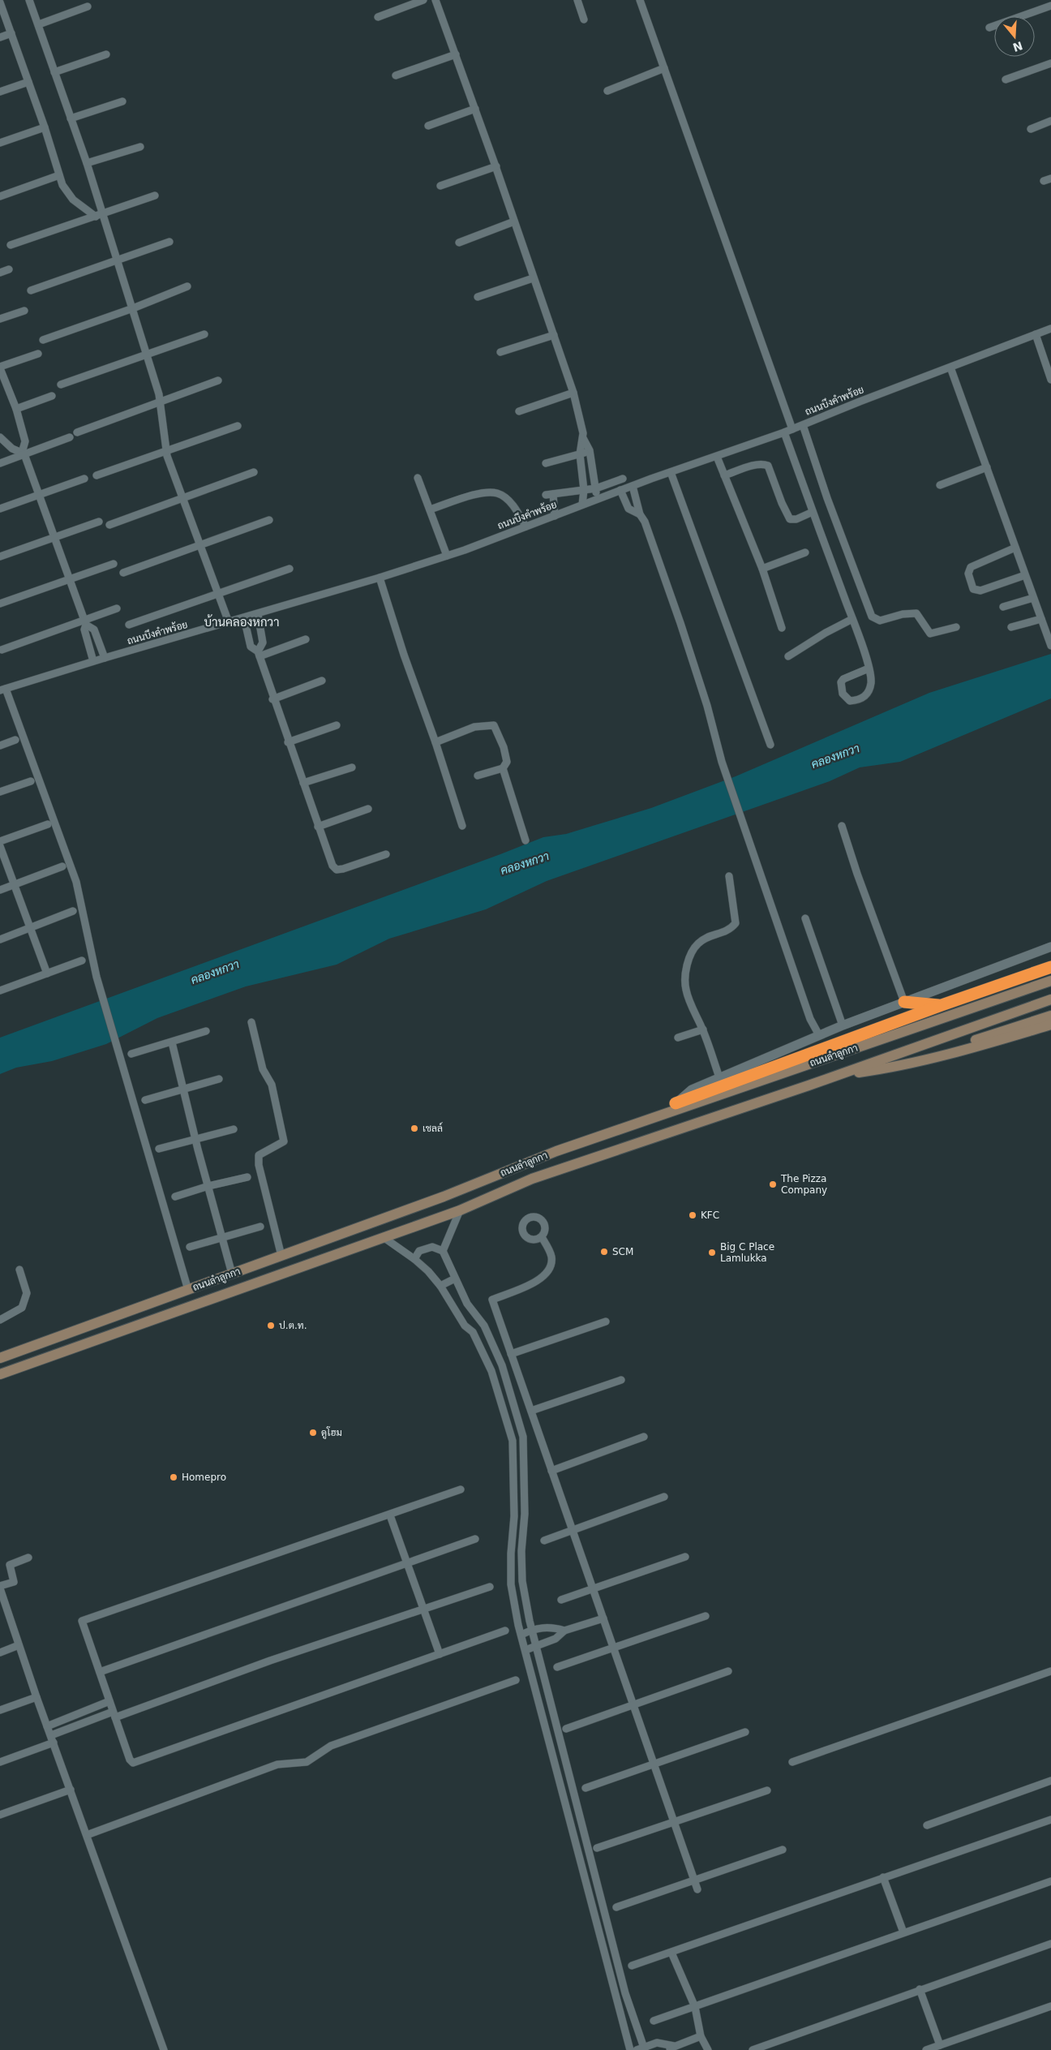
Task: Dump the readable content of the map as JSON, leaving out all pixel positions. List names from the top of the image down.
{
  "streets": {
    "main road": ["ถนนลำลูกกา"],
    "street": ["ถนนบึงคำพร้อย"]
  },
  "districts": ["บ้านคลองหกวา"],
  "water": ["คลองหกวา"],
  "places": [
    "เชลล์",
    "The Pizza Company",
    "KFC",
    "SCM",
    "Big C Place Lamlukka",
    "ป.ต.ท.",
    "ดูโฮม",
    "Homepro"
  ],
  "north": "bottom"
}
